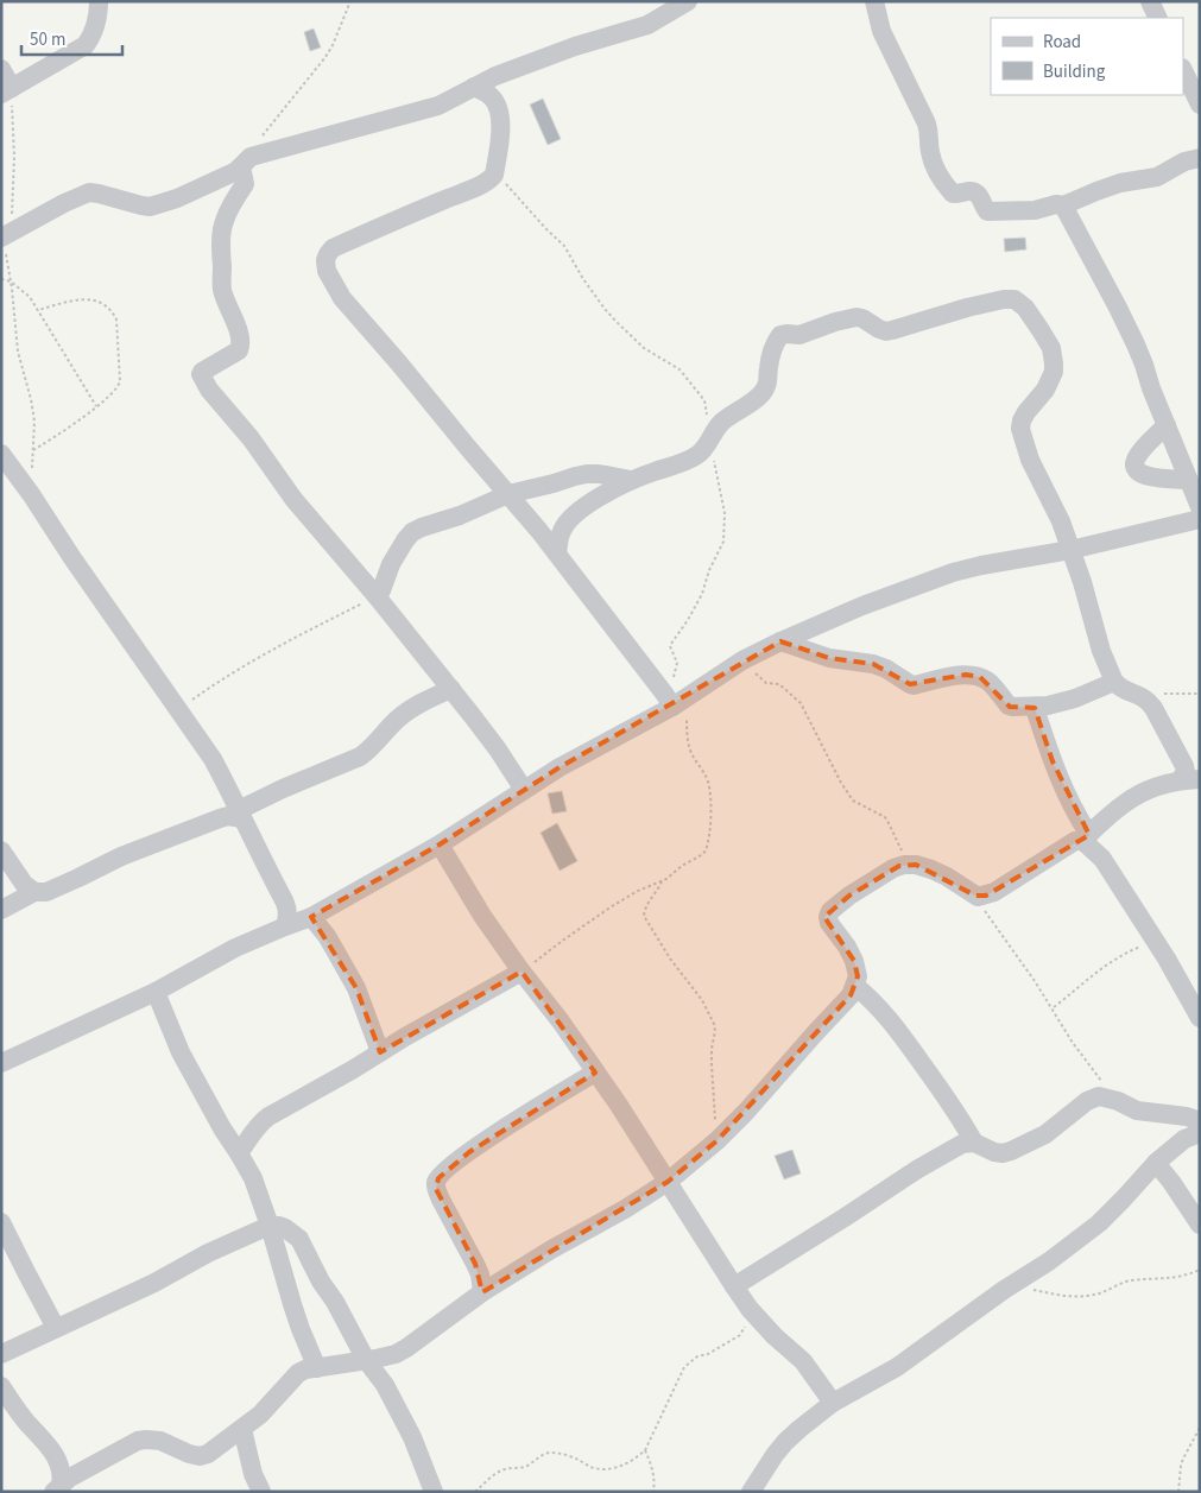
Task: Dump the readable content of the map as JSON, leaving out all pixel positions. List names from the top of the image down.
{
  "legend": ["Road", "Building"],
  "scale_bar": "50 m"
}
